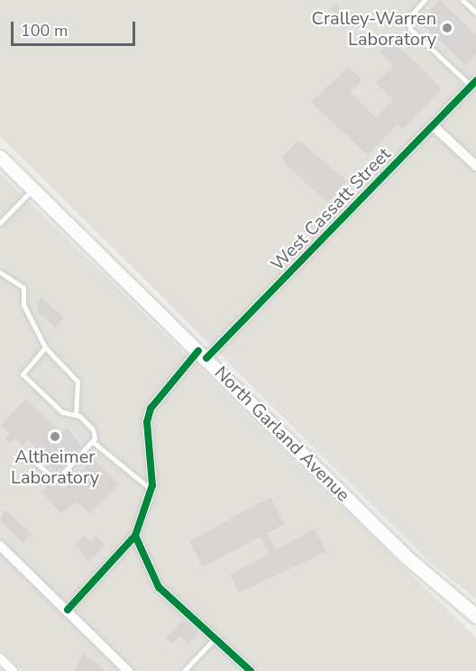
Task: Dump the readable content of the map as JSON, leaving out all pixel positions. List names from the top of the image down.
{
  "streets": {
    "main road": ["North Garland Avenue"],
    "street": ["West Cassatt Street"]
  },
  "crossings": [
    ["West Cassatt Street", "North Garland Avenue"]
  ],
  "places": ["Cralley-Warren Laboratory", "Altheimer Laboratory"],
  "scale_bar": "100 m"
}
